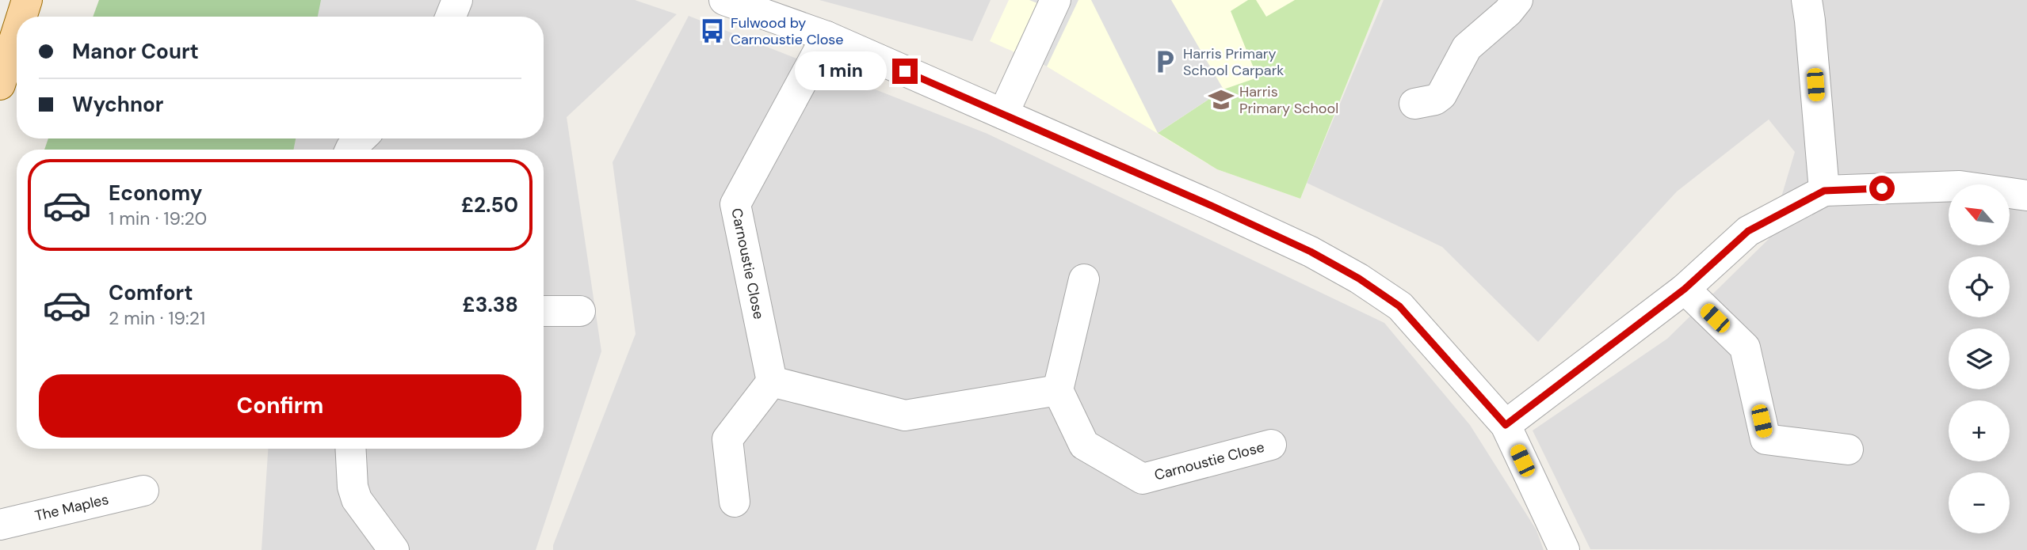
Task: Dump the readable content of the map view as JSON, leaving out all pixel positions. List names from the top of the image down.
{
  "streets": {
    "street": ["Carnoustie Close", "The Maples"]
  },
  "places": {
    "bus stop": ["Fulwood by Carnoustie Close"],
    "parking": ["Harris Primary School Carpark"],
    "school or university": ["Harris Primary School"]
  },
  "north": "top left",
  "page": {
    "banner": ["Manor Court", "Wychnor"],
    "bubble": "1 min",
    "list": [
      {
        "name": "Economy",
        "note": "1 min · 19:20",
        "value": "£2.50"
      },
      {
        "name": "Comfort",
        "note": "2 min · 19:21",
        "value": "£3.38"
      }
    ],
    "map_buttons": ["+", "−"],
    "buttons": "Confirm"
  }
}
